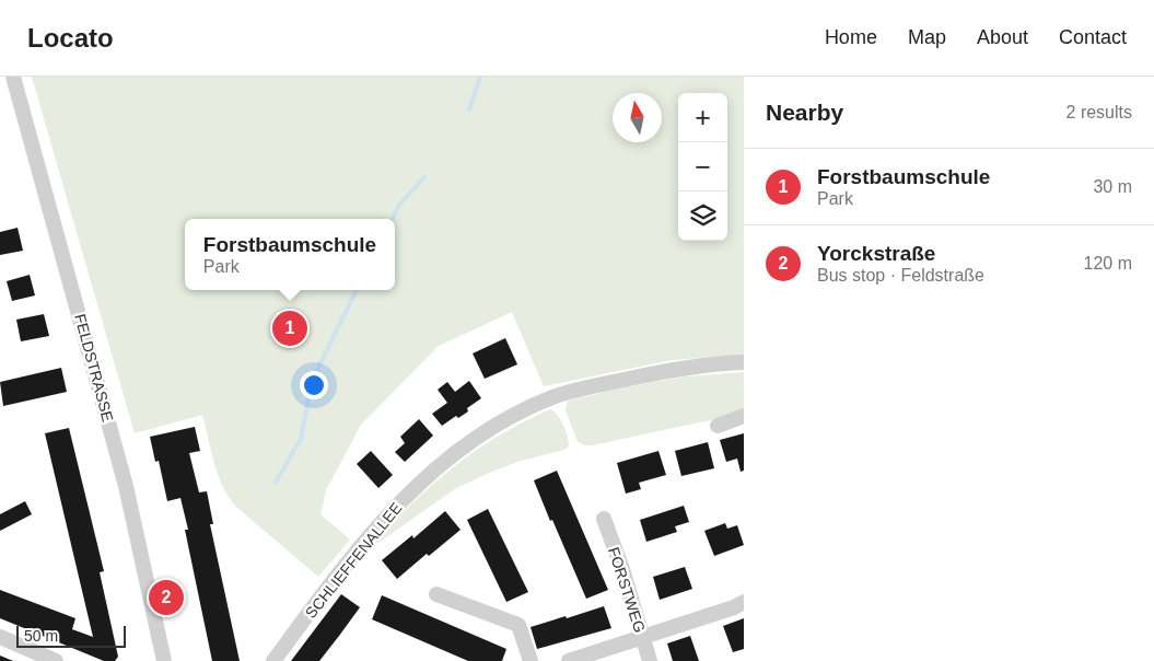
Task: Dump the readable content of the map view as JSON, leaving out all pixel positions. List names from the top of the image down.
{
  "streets": {
    "street": ["FELDSTRASSE", "SCHLIEFFENALLEE", "FORSTWEG"]
  },
  "scale_bar": "50 m",
  "north": "top",
  "page": {
    "header": "Locato",
    "nav": [
      "Home",
      "Map",
      "About",
      "Contact"
    ],
    "heading": ["Nearby", "2 results"],
    "map_buttons": ["+", "−"],
    "list": [
      {
        "mark": "1",
        "name": "Forstbaumschule",
        "note": "Park",
        "value": "30 m"
      },
      {
        "mark": "2",
        "name": "Yorckstraße",
        "note": "Bus stop · Feldstraße",
        "value": "120 m"
      }
    ],
    "popup": ["Forstbaumschule", "Park"],
    "pins": ["1", "2"],
    "scale": "50 m"
  }
}
